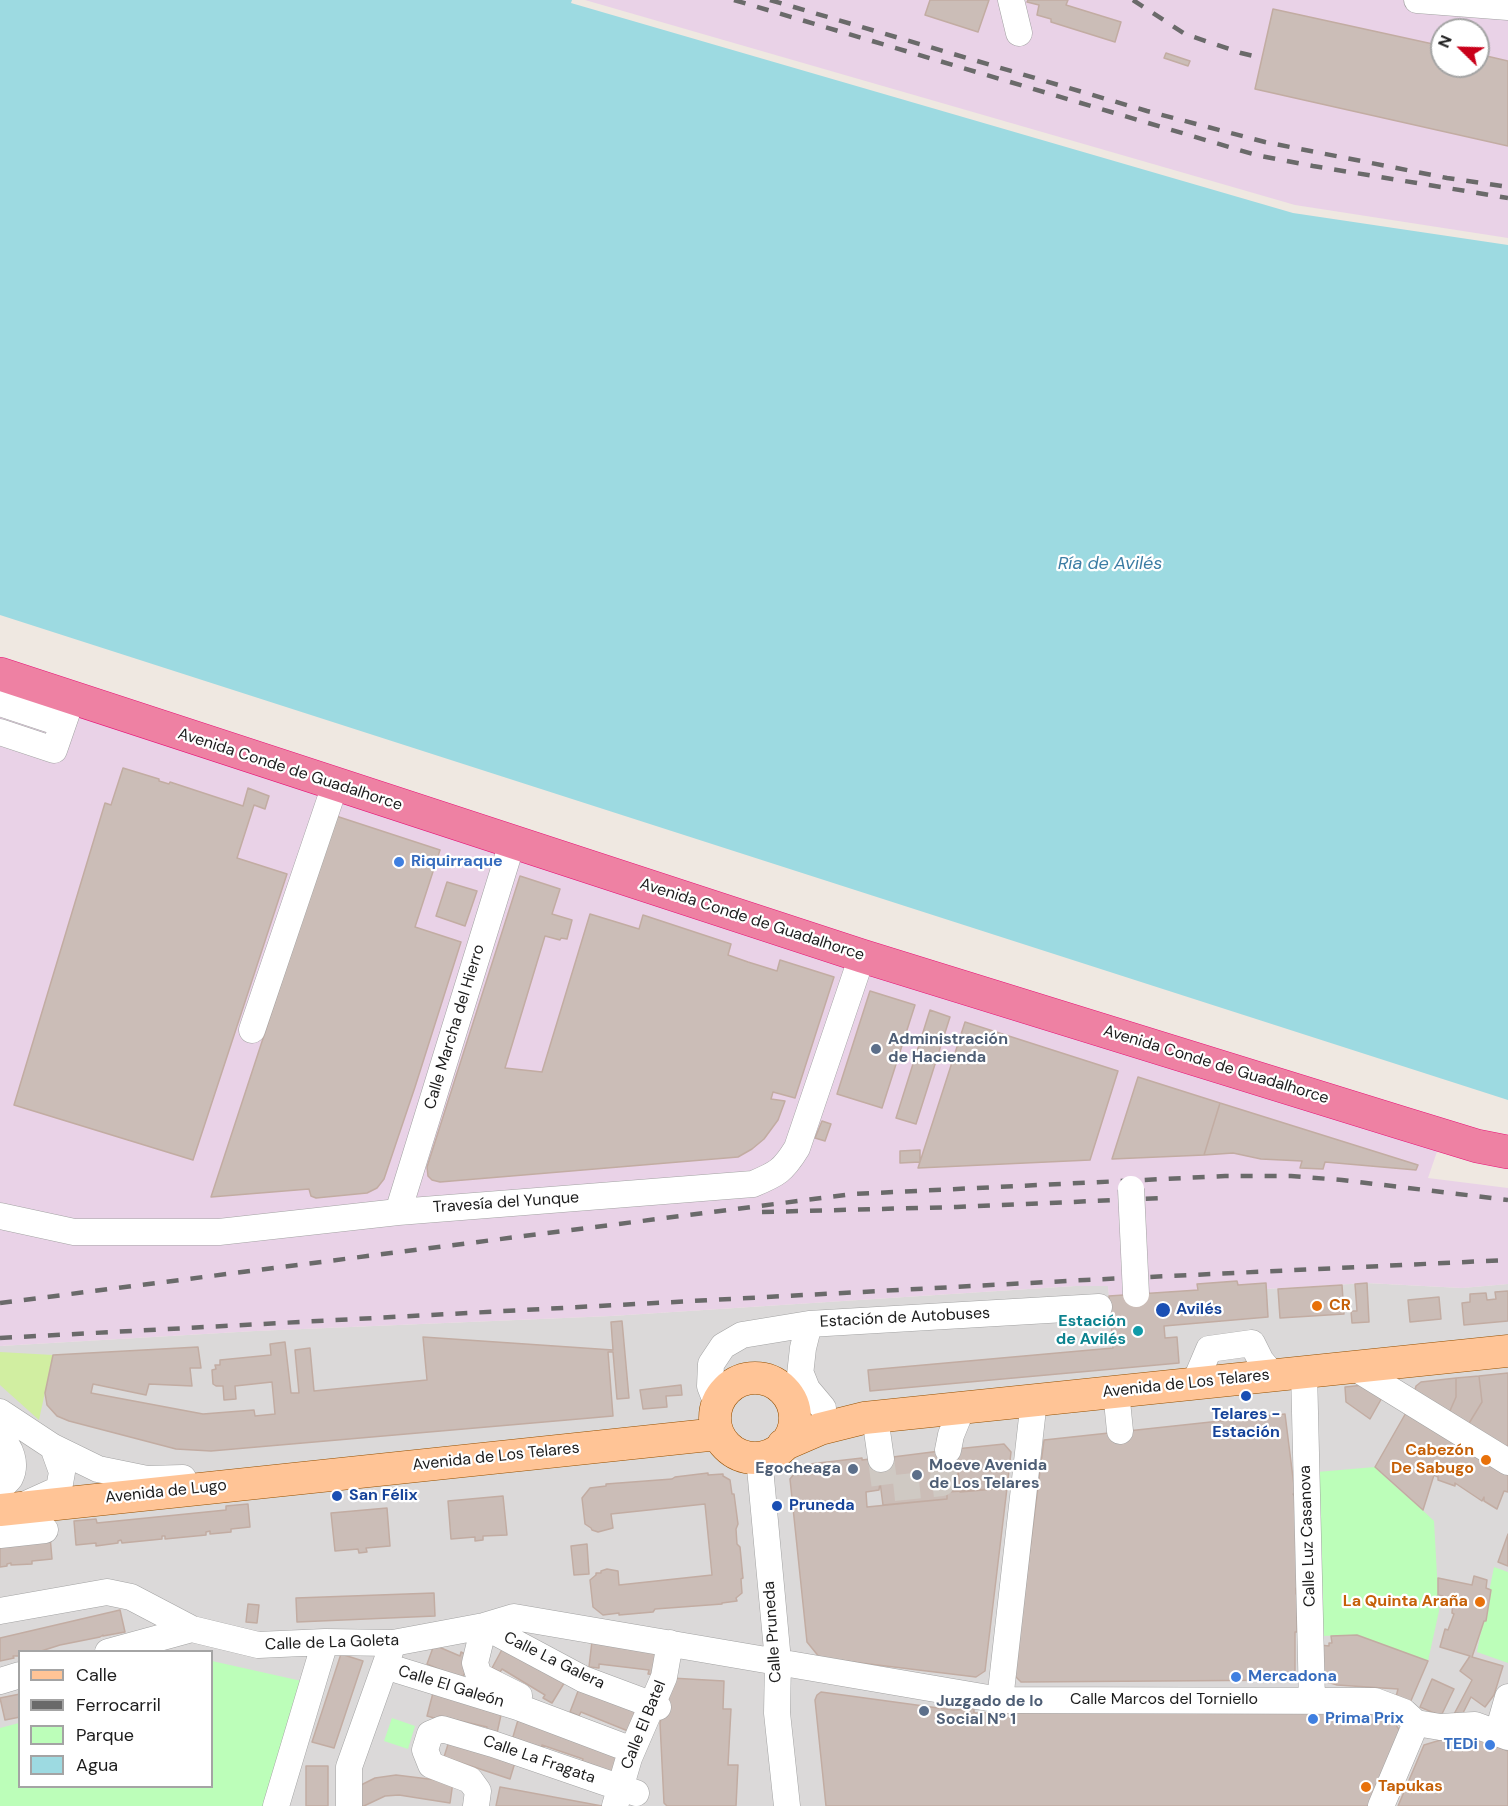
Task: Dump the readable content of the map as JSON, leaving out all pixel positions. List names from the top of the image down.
{
  "streets": {
    "highway": ["Avenida Conde de Guadalhorce"],
    "main road": ["Avenida de Los Telares", "Avenida de Lugo"],
    "street": [
      "Calle Marcha del Hierro",
      "Travesía del Yunque",
      "Estación de Autobuses",
      "Calle Luz Casanova",
      "Calle Pruneda",
      "Calle de La Goleta",
      "Calle La Galera",
      "Calle El Galeón",
      "Calle Marcos del Torniello",
      "Calle El Batel",
      "Calle La Fragata"
    ]
  },
  "crossings": [
    ["Avenida Conde de Guadalhorce", "Calle Marcha del Hierro"],
    ["Avenida Conde de Guadalhorce", "Travesía del Yunque"],
    ["Calle Marcha del Hierro", "Travesía del Yunque"],
    ["Estación de Autobuses", "Avenida de Los Telares"],
    ["Estación de Autobuses", "Calle Pruneda"],
    ["Avenida de Los Telares", "Avenida de Lugo"],
    ["Avenida de Los Telares", "Calle Luz Casanova"],
    ["Avenida de Los Telares", "Calle Pruneda"],
    ["Calle Luz Casanova", "Calle Marcos del Torniello"],
    ["Calle Pruneda", "Calle de La Goleta"],
    ["Calle Pruneda", "Calle Marcos del Torniello"],
    ["Calle de La Goleta", "Calle La Galera"],
    ["Calle de La Goleta", "Calle El Galeón"],
    ["Calle de La Goleta", "Calle Marcos del Torniello"],
    ["Calle de La Goleta", "Calle El Batel"],
    ["Calle La Galera", "Calle El Galeón"],
    ["Calle La Galera", "Calle El Batel"],
    ["Calle El Galeón", "Calle El Batel"],
    ["Calle El Batel", "Calle La Fragata"]
  ],
  "water": ["Ría de Avilés"],
  "places": [
    "Riquirraque",
    "Administración de Hacienda",
    "CR",
    "Avilés",
    "Estación de Avilés",
    "Telares - Estación",
    "Cabezón De Sabugo",
    "Egocheaga",
    "Moeve Avenida de Los Telares",
    "San Félix",
    "Pruneda",
    "La Quinta Araña",
    "Mercadona",
    "Juzgado de lo Social Nº 1",
    "Prima Prix",
    "TEDi",
    "Tapukas"
  ],
  "legend": [
    "Calle",
    "Ferrocarril",
    "Parque",
    "Agua"
  ],
  "north": "top left"
}
